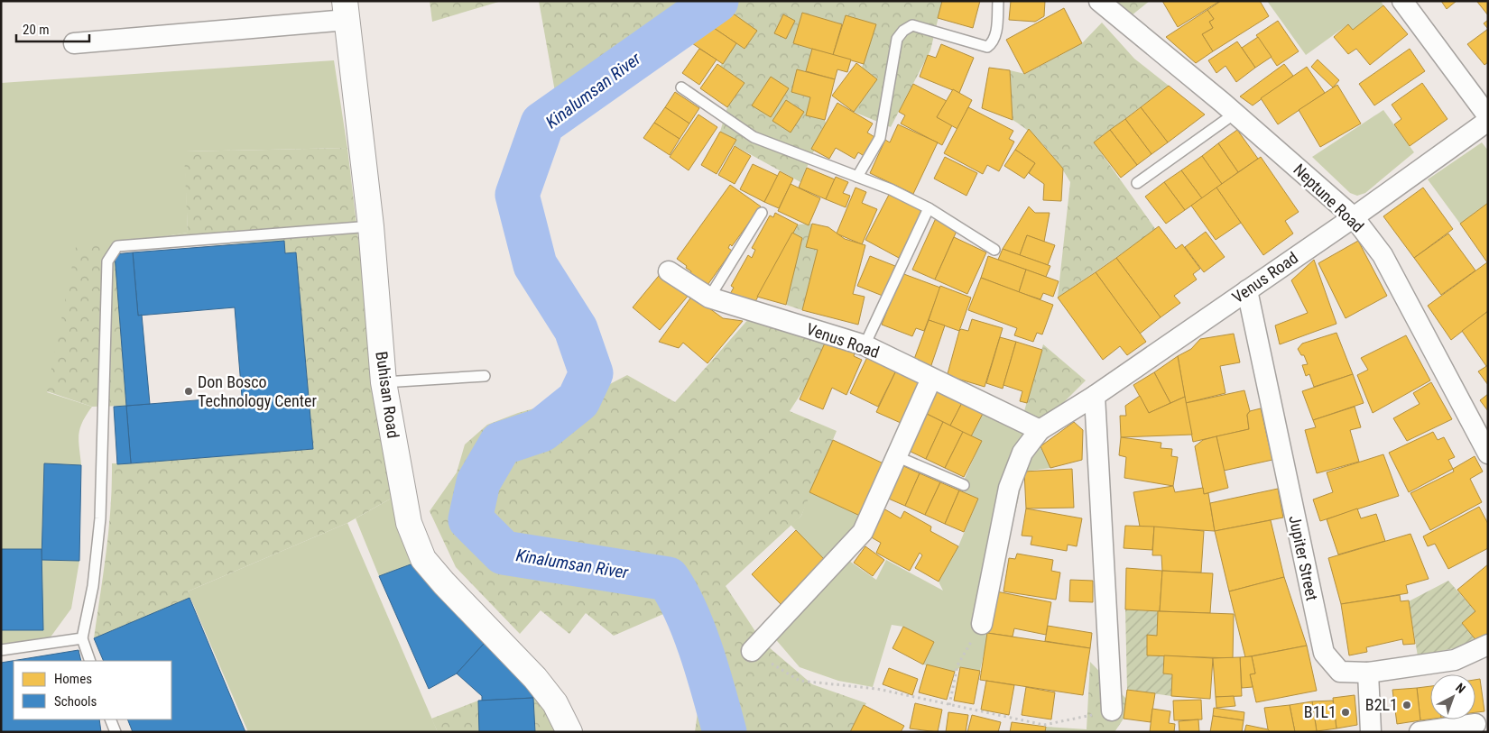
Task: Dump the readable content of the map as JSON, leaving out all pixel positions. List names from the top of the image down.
{
  "streets": {
    "street": [
      "Neptune Road",
      "Venus Road",
      "Buhisan Road",
      "Jupiter Street"
    ]
  },
  "crossings": [
    ["Neptune Road", "Venus Road"],
    ["Venus Road", "Jupiter Street"]
  ],
  "water": ["Kinalumsan River"],
  "places": ["Don Bosco Technology Center", "B2L1", "B1L1"],
  "legend": ["Homes", "Schools"],
  "scale_bar": "20 m",
  "north": "top right"
}
